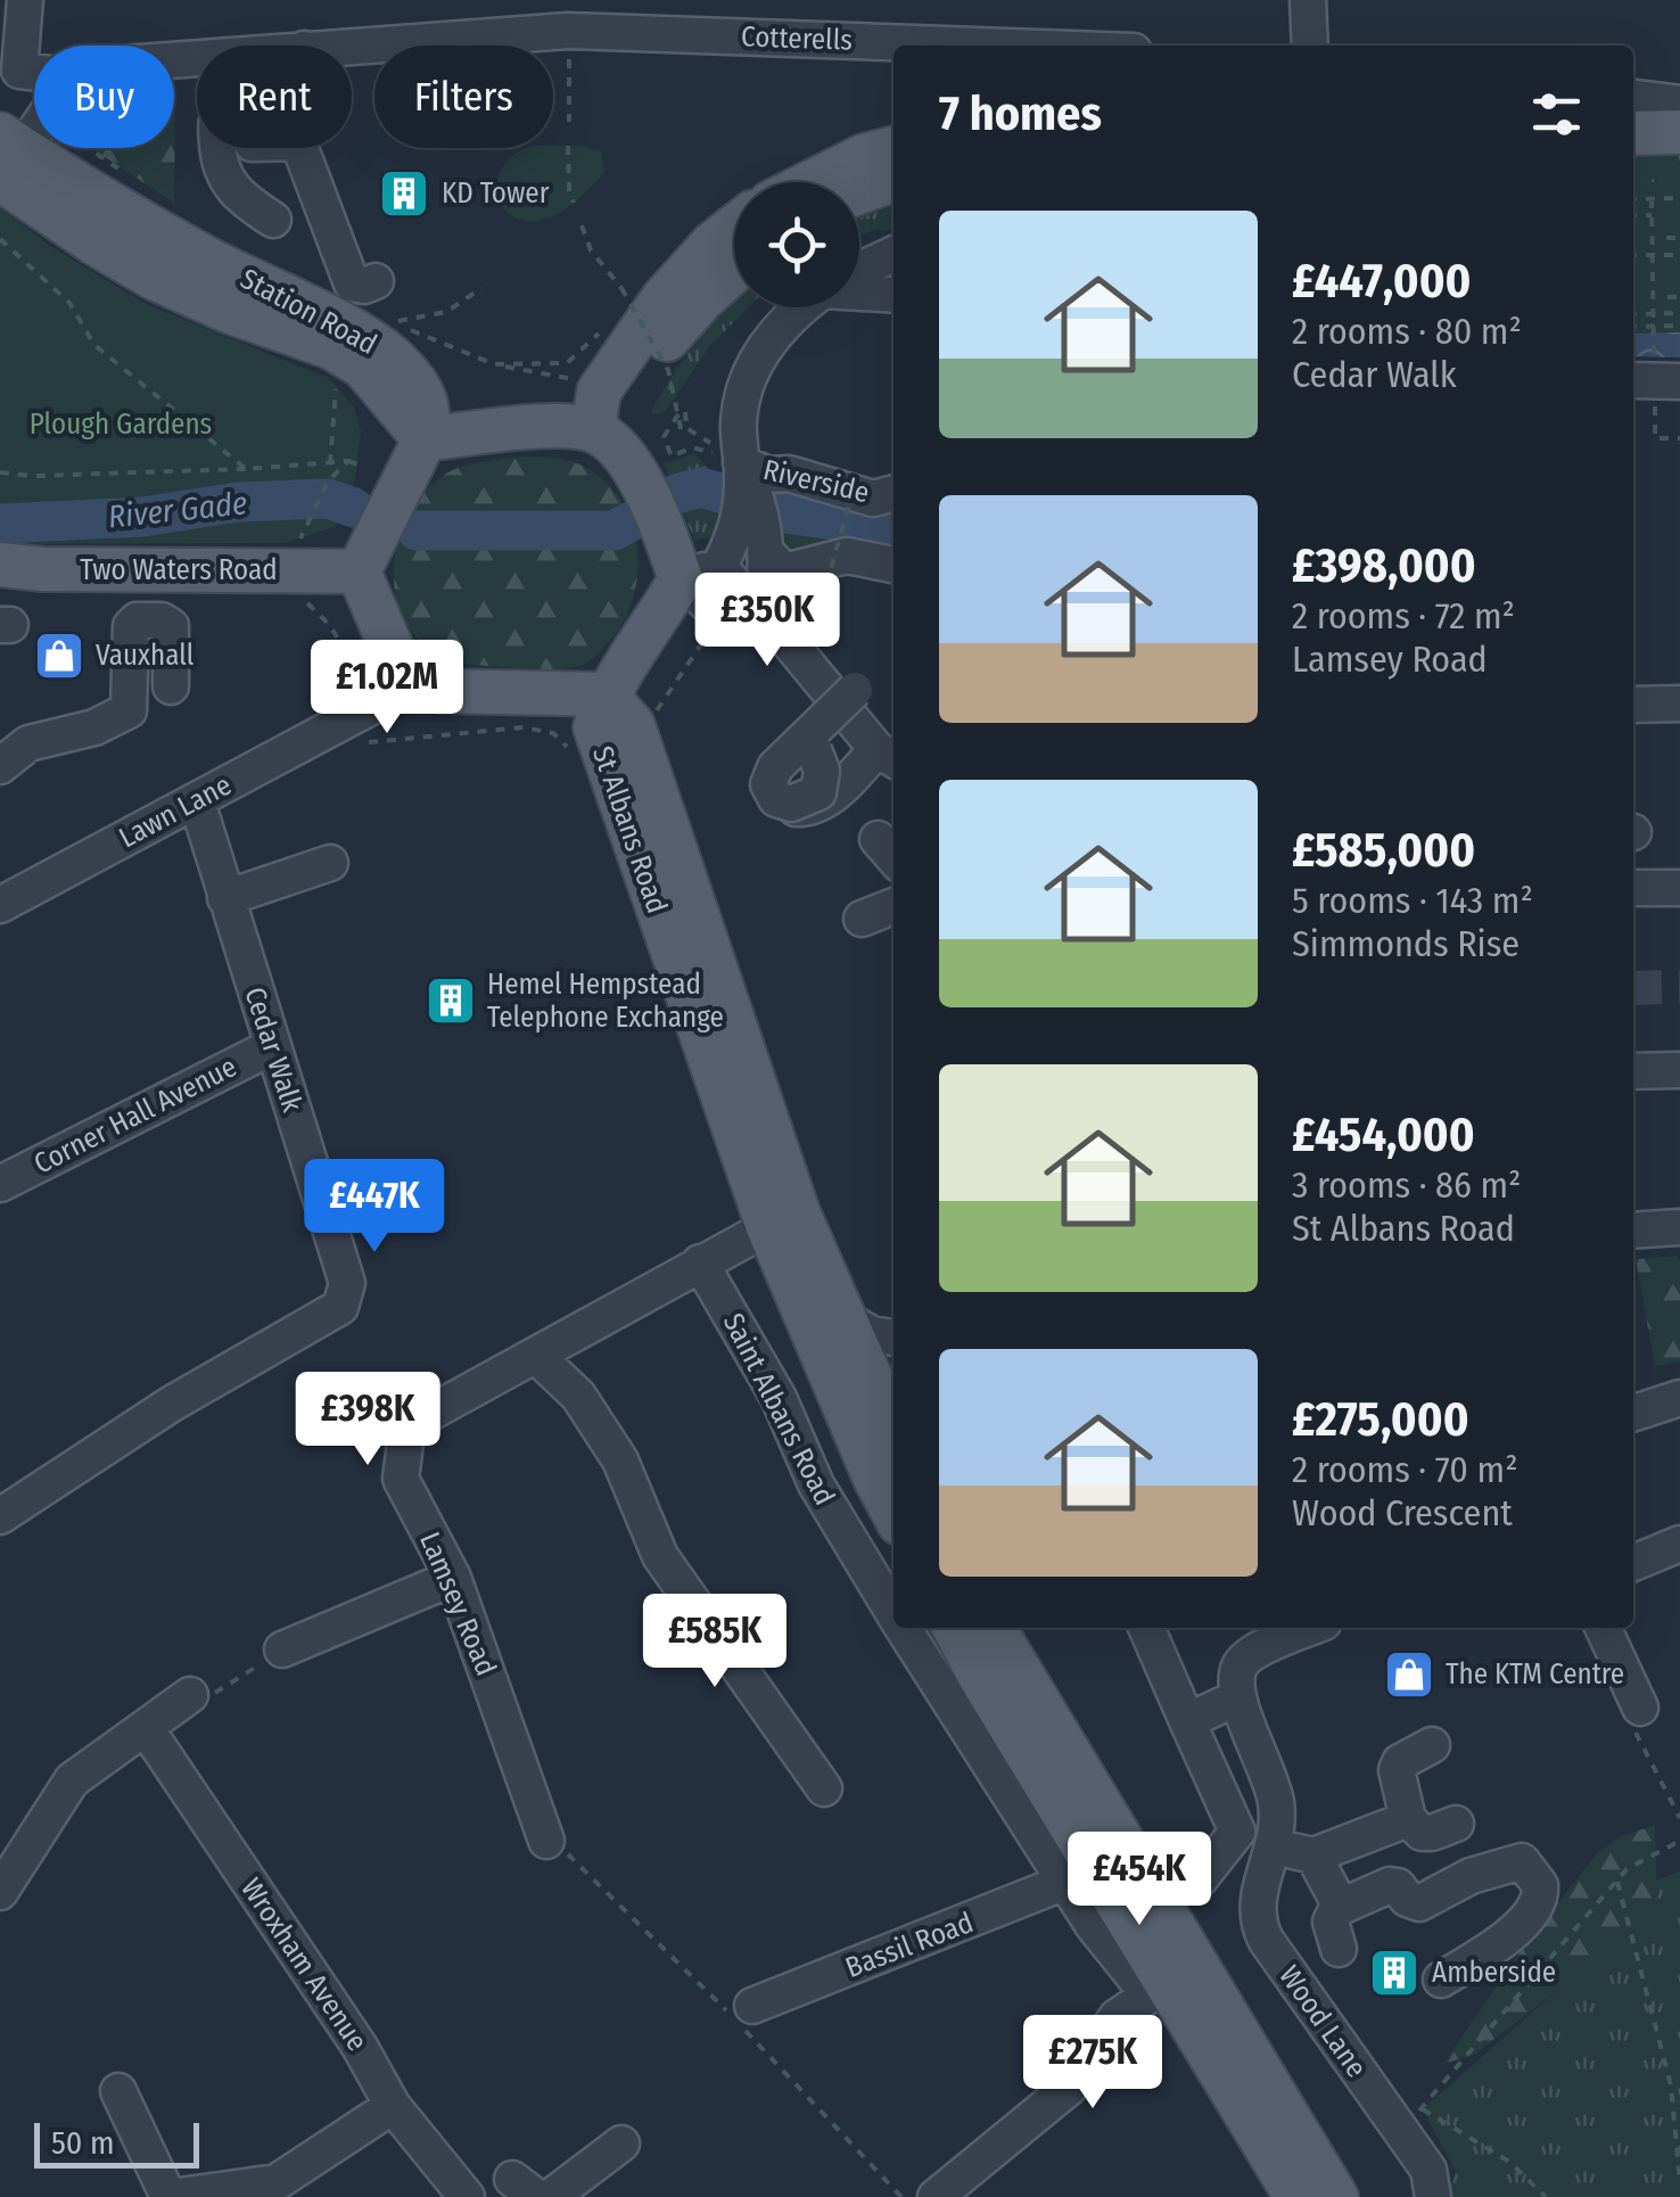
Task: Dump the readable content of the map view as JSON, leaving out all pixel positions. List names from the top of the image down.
{
  "streets": {
    "main road": ["Station Road", "Two Waters Road", "St Albans Road"],
    "street": [
      "Cotterells",
      "Riverside",
      "Lawn Lane",
      "Cedar Walk",
      "Corner Hall Avenue",
      "Saint Albans Road",
      "Lamsey Road",
      "Bassil Road",
      "Wroxham Avenue",
      "Wood Lane"
    ]
  },
  "crossings": [
    ["Station Road", "Two Waters Road"],
    ["Station Road", "Lawn Lane"],
    ["Station Road", "St Albans Road"],
    ["Two Waters Road", "Lawn Lane"],
    ["Two Waters Road", "St Albans Road"],
    ["Lawn Lane", "St Albans Road"],
    ["Lawn Lane", "Cedar Walk"],
    ["Cedar Walk", "Corner Hall Avenue"],
    ["Saint Albans Road", "Lamsey Road"],
    ["Saint Albans Road", "Bassil Road"]
  ],
  "water": ["River Gade"],
  "parks": ["Plough Gardens"],
  "places": {
    "building": ["KD Tower", "Hemel Hempstead Telephone Exchange", "Amberside"],
    "shop": ["Vauxhall", "The KTM Centre"]
  },
  "scale_bar": "50 m",
  "page": {
    "chip": ["Buy", "Rent", "Filters"],
    "heading": "7 homes",
    "list": [
      {
        "name": "£447,000",
        "note": "2 rooms · 80 m² · Cedar Walk"
      },
      {
        "name": "£398,000",
        "note": "2 rooms · 72 m² · Lamsey Road"
      },
      {
        "name": "£585,000",
        "note": "5 rooms · 143 m² · Simmonds Rise"
      },
      {
        "name": "£454,000",
        "note": "3 rooms · 86 m² · St Albans Road"
      },
      {
        "name": "£275,000",
        "note": "2 rooms · 70 m² · Wood Crescent"
      }
    ],
    "price": [
      "£350K",
      "£1.02M",
      "£447K",
      "£398K",
      "£585K",
      "£454K",
      "£275K"
    ],
    "scale": "50 m"
  }
}
